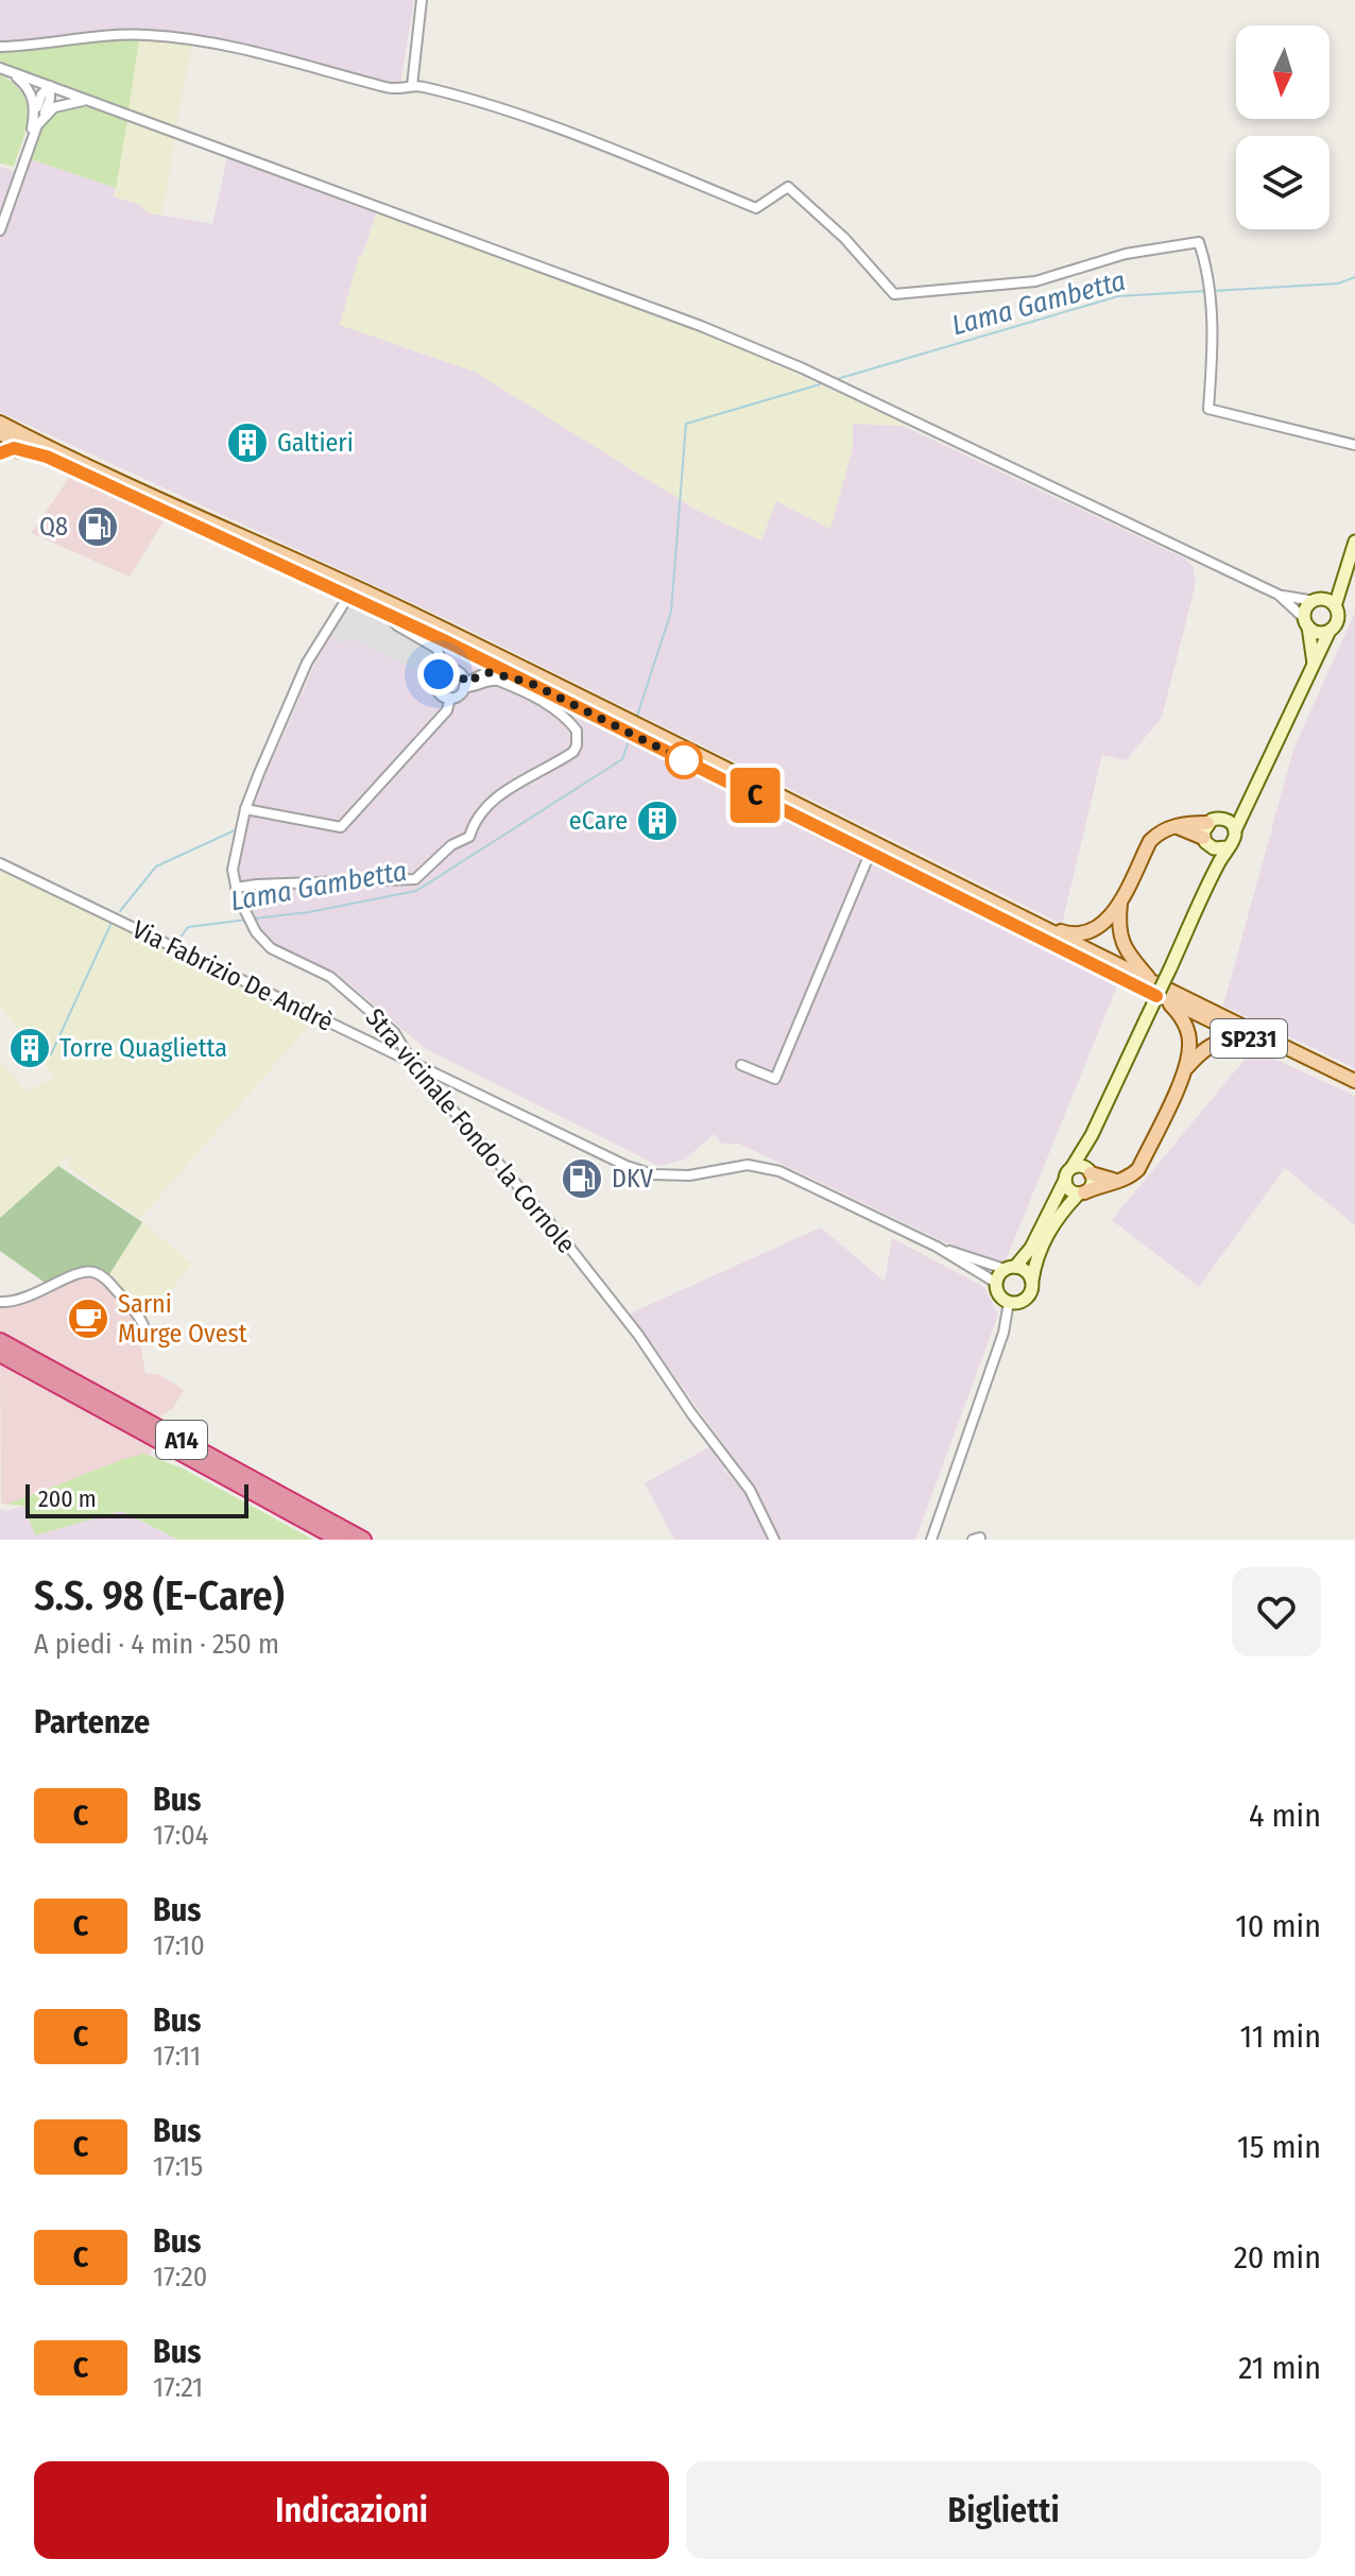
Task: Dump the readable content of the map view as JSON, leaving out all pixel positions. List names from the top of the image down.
{
  "streets": {
    "highway": ["A14"],
    "main road": ["SP231"],
    "street": ["Via Fabrizio De Andrè", "Stra vicinale Fondo la Cornole"]
  },
  "crossings": [
    ["Via Fabrizio De Andrè", "Stra vicinale Fondo la Cornole"],
    ["SP231", "Stra vicinale Fondo la Cornole"]
  ],
  "water": ["Lama Gambetta"],
  "places": {
    "building": ["Galtieri", "eCare", "Torre Quaglietta"],
    "fuel station": ["Q8", "DKV"],
    "cafe": ["Sarni Murge Ovest"]
  },
  "lines": ["bus line C"],
  "scale_bar": "200 m",
  "north": "bottom",
  "page": {
    "on_map": "C",
    "scale": "200 m",
    "heading": [
      ["S.S. 98 (E-Care)", "A piedi · 4 min · 250 m"],
      "Partenze"
    ],
    "list": [
      {
        "mark": "C",
        "name": "Bus",
        "note": "17:04",
        "value": "4 min"
      },
      {
        "mark": "C",
        "name": "Bus",
        "note": "17:10",
        "value": "10 min"
      },
      {
        "mark": "C",
        "name": "Bus",
        "note": "17:11",
        "value": "11 min"
      },
      {
        "mark": "C",
        "name": "Bus",
        "note": "17:15",
        "value": "15 min"
      },
      {
        "mark": "C",
        "name": "Bus",
        "note": "17:20",
        "value": "20 min"
      },
      {
        "mark": "C",
        "name": "Bus",
        "note": "17:21",
        "value": "21 min"
      }
    ],
    "buttons": ["Indicazioni", "Biglietti"]
  }
}
